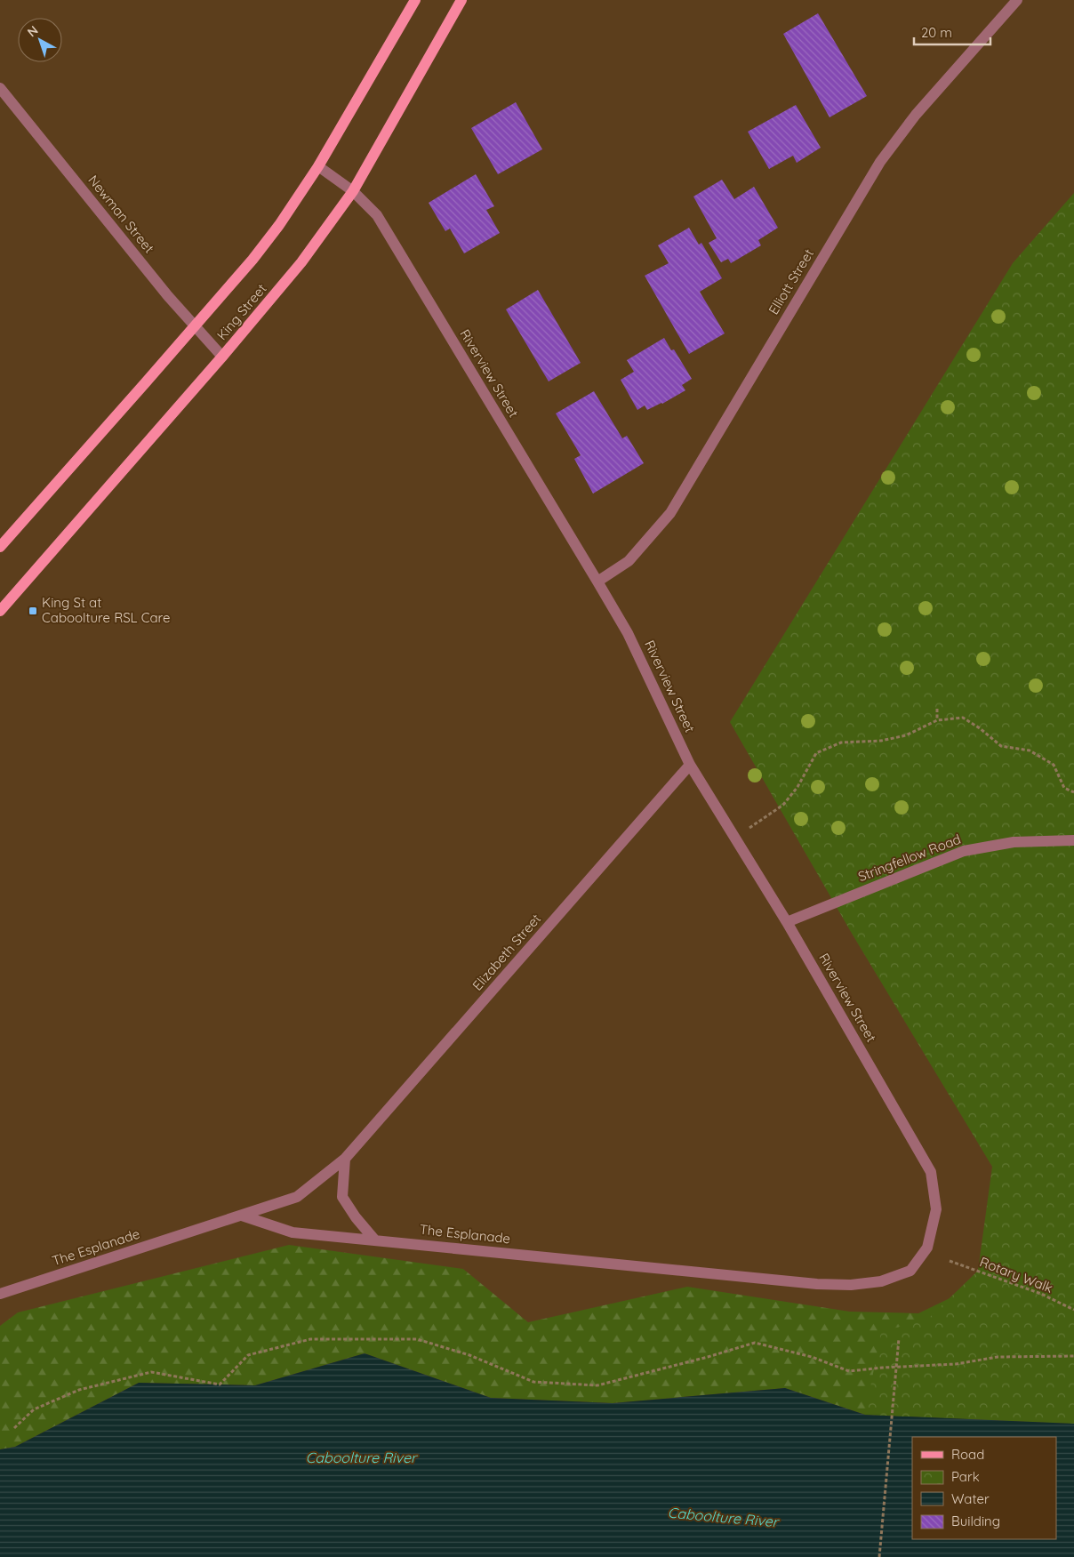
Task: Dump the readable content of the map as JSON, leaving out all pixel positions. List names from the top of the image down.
{
  "streets": {
    "main road": ["King Street"],
    "street": [
      "Newman Street",
      "Elliott Street",
      "Riverview Street",
      "Stringfellow Road",
      "Elizabeth Street",
      "The Esplanade"
    ],
    "path": ["Rotary Walk"]
  },
  "crossings": [
    ["Newman Street", "King Street"],
    ["Elliott Street", "Riverview Street"],
    ["King Street", "Riverview Street"],
    ["Riverview Street", "Stringfellow Road"],
    ["Riverview Street", "Elizabeth Street"],
    ["Riverview Street", "The Esplanade"],
    ["Elizabeth Street", "The Esplanade"]
  ],
  "water": ["Caboolture River"],
  "places": {
    "transit": ["King St at Caboolture RSL Care"]
  },
  "legend": [
    "Road",
    "Park",
    "Water",
    "Building"
  ],
  "scale_bar": "20 m",
  "north": "top left"
}
